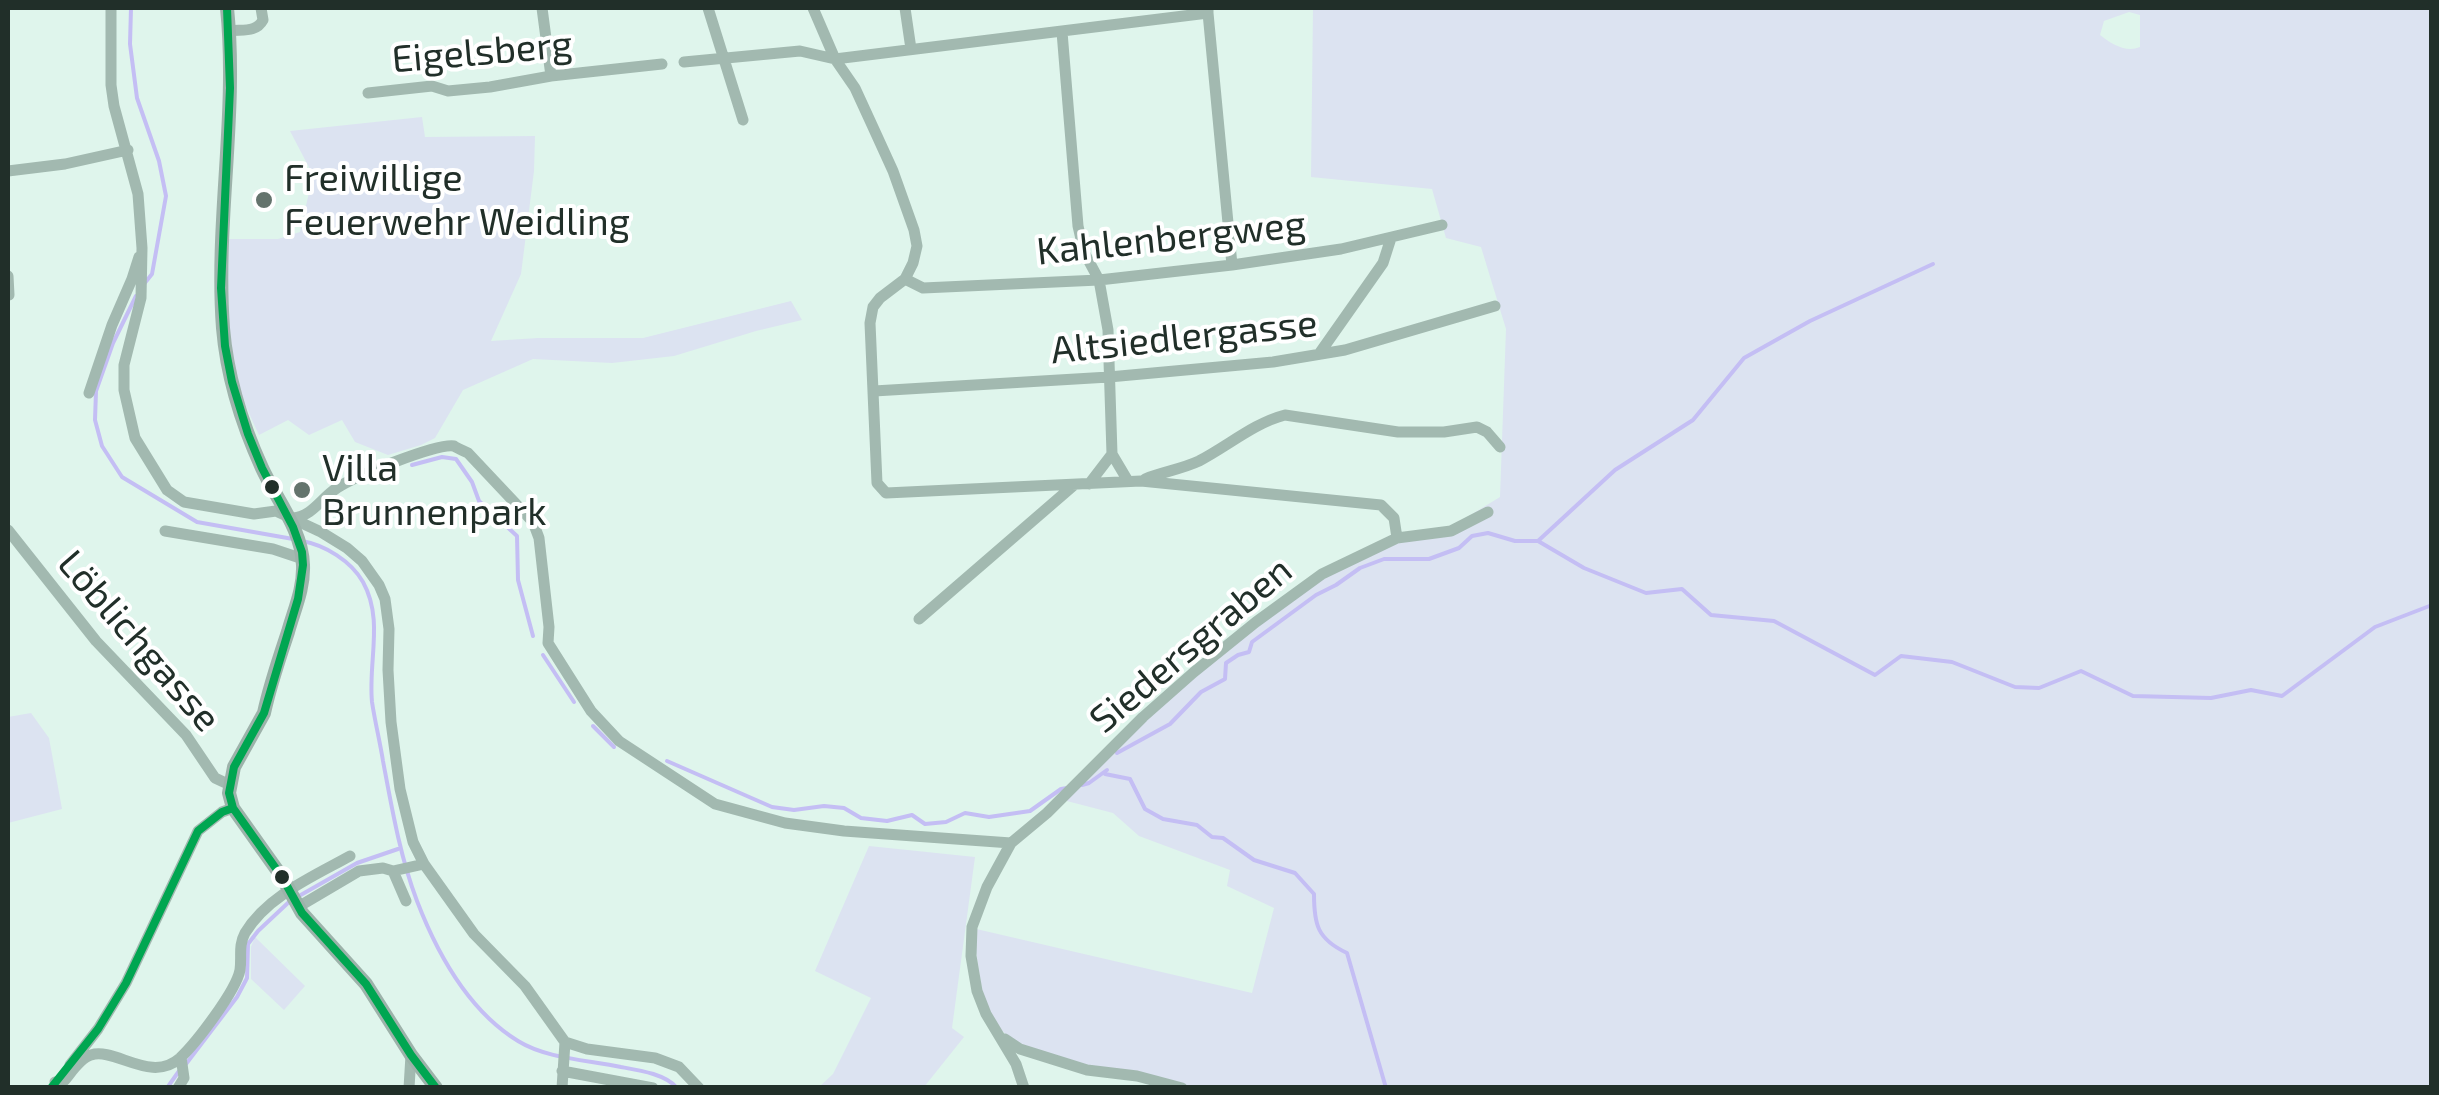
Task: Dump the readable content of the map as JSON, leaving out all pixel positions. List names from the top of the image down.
{
  "streets": {
    "street": [
      "Eigelsberg",
      "Kahlenbergweg",
      "Altsiedlergasse",
      "Löblichgasse",
      "Siedersgraben"
    ]
  },
  "places": ["Freiwillige Feuerwehr Weidling", "Villa Brunnenpark"]
}
